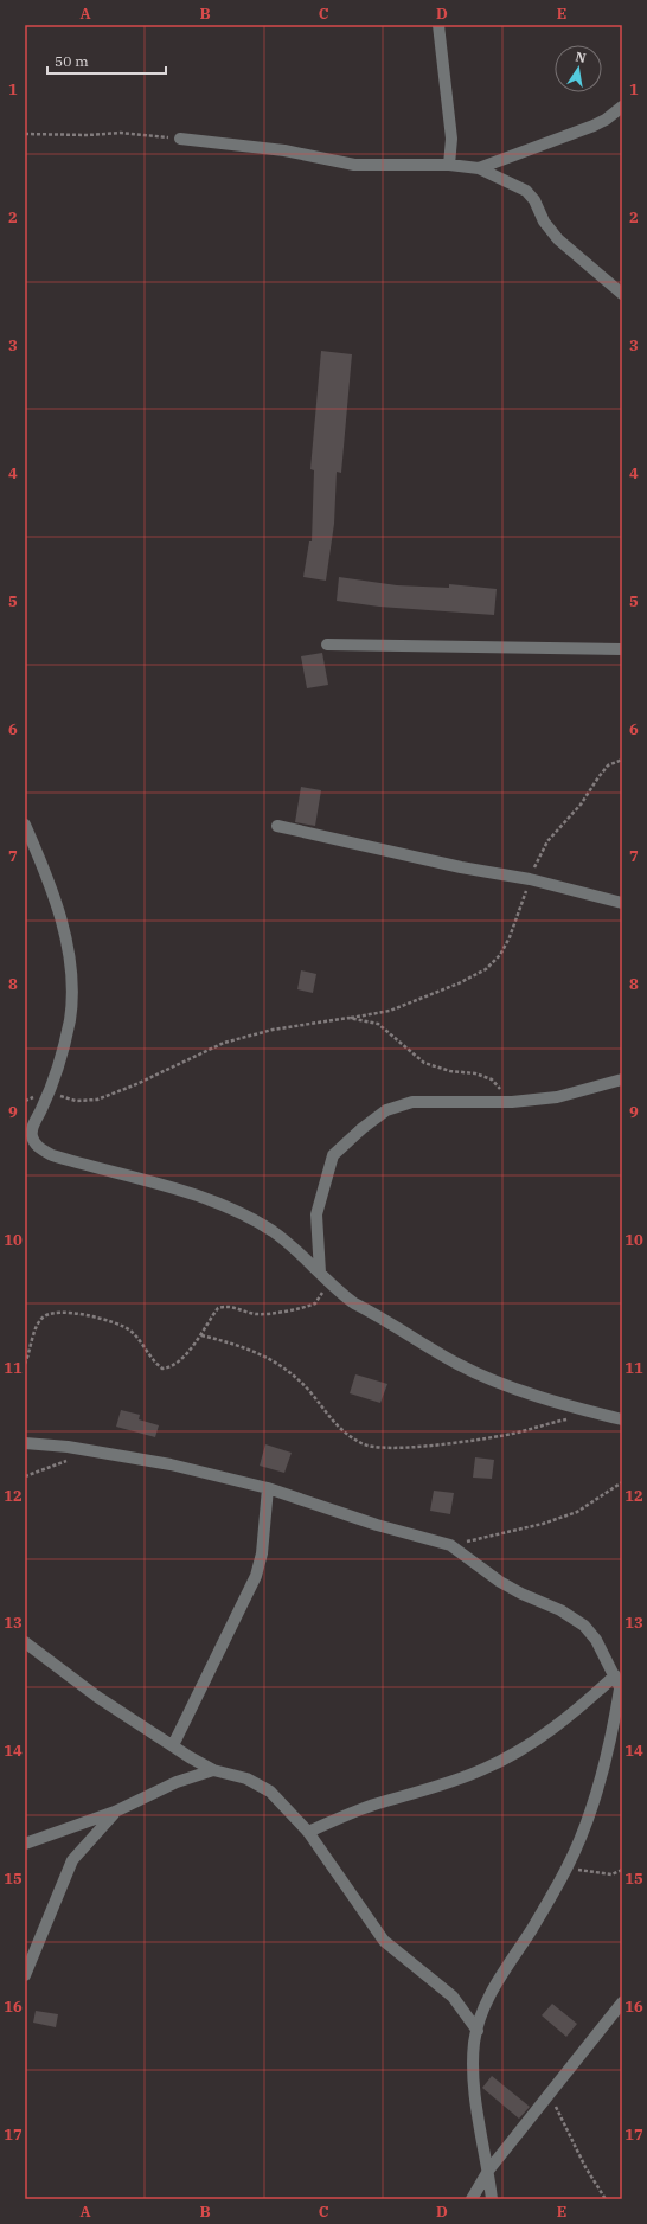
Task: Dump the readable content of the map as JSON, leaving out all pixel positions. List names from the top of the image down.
{
  "scale_bar": "50 m",
  "north": "top",
  "grid": {
    "columns": [
      "A",
      "B",
      "C",
      "D",
      "E"
    ],
    "rows": [
      "1",
      "2",
      "3",
      "4",
      "5",
      "6",
      "7",
      "8",
      "9",
      "10",
      "11",
      "12",
      "13",
      "14",
      "15",
      "16",
      "17"
    ]
  }
}
